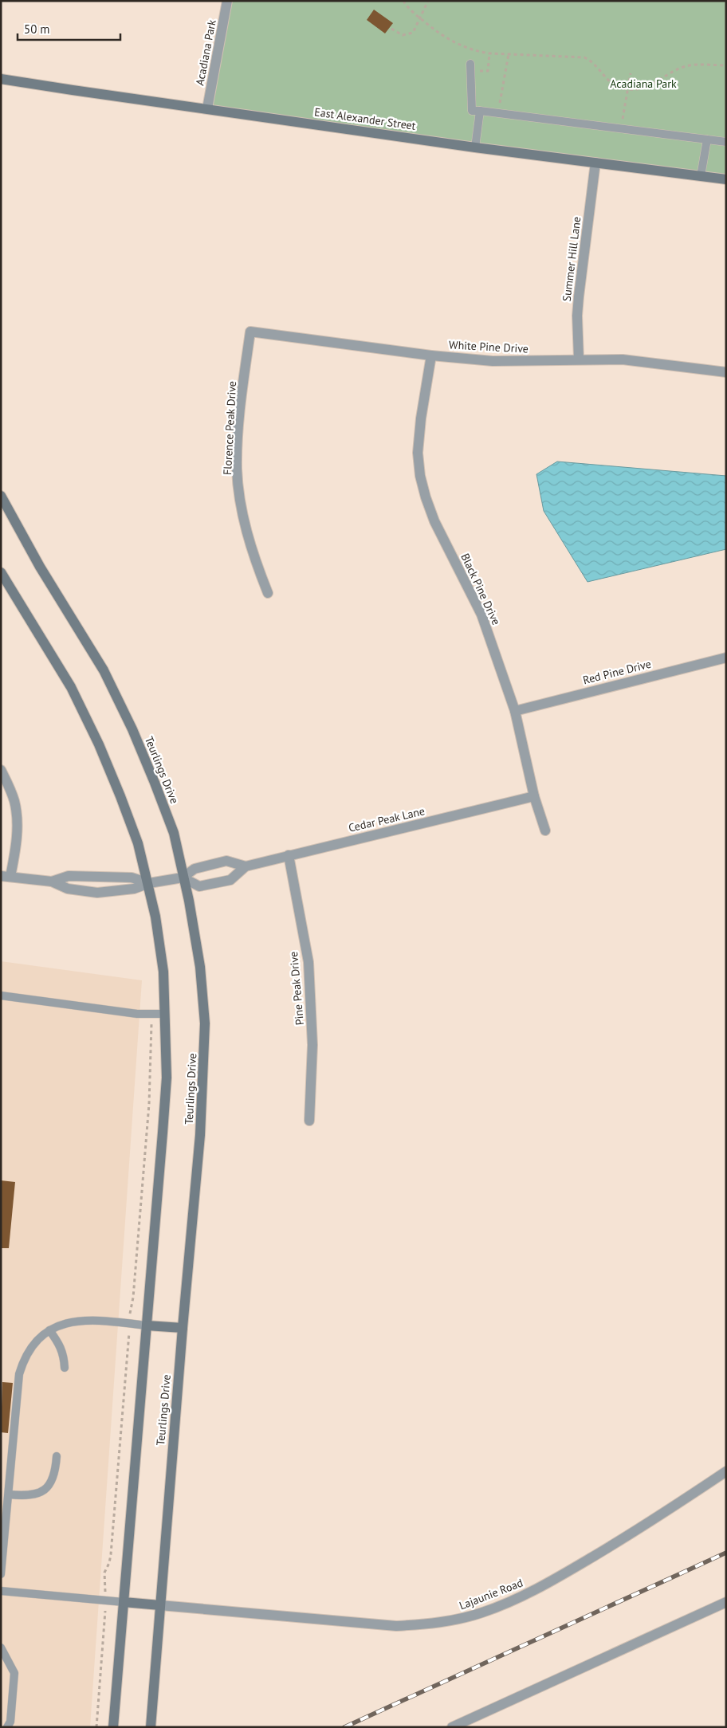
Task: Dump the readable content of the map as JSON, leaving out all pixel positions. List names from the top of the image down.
{
  "streets": {
    "street": [
      "Acadiana Park",
      "East Alexander Street",
      "Summer Hill Lane",
      "White Pine Drive",
      "Florence Peak Drive",
      "Black Pine Drive",
      "Red Pine Drive",
      "Teurlings Drive",
      "Cedar Peak Lane",
      "Pine Peak Drive",
      "Lajaunie Road"
    ]
  },
  "crossings": [
    ["Acadiana Park", "East Alexander Street"],
    ["East Alexander Street", "Summer Hill Lane"],
    ["Summer Hill Lane", "White Pine Drive"],
    ["White Pine Drive", "Florence Peak Drive"],
    ["White Pine Drive", "Black Pine Drive"],
    ["Black Pine Drive", "Red Pine Drive"],
    ["Black Pine Drive", "Cedar Peak Lane"],
    ["Teurlings Drive", "Cedar Peak Lane"],
    ["Teurlings Drive", "Lajaunie Road"],
    ["Cedar Peak Lane", "Pine Peak Drive"]
  ],
  "parks": ["Acadiana Park"],
  "scale_bar": "50 m"
}
